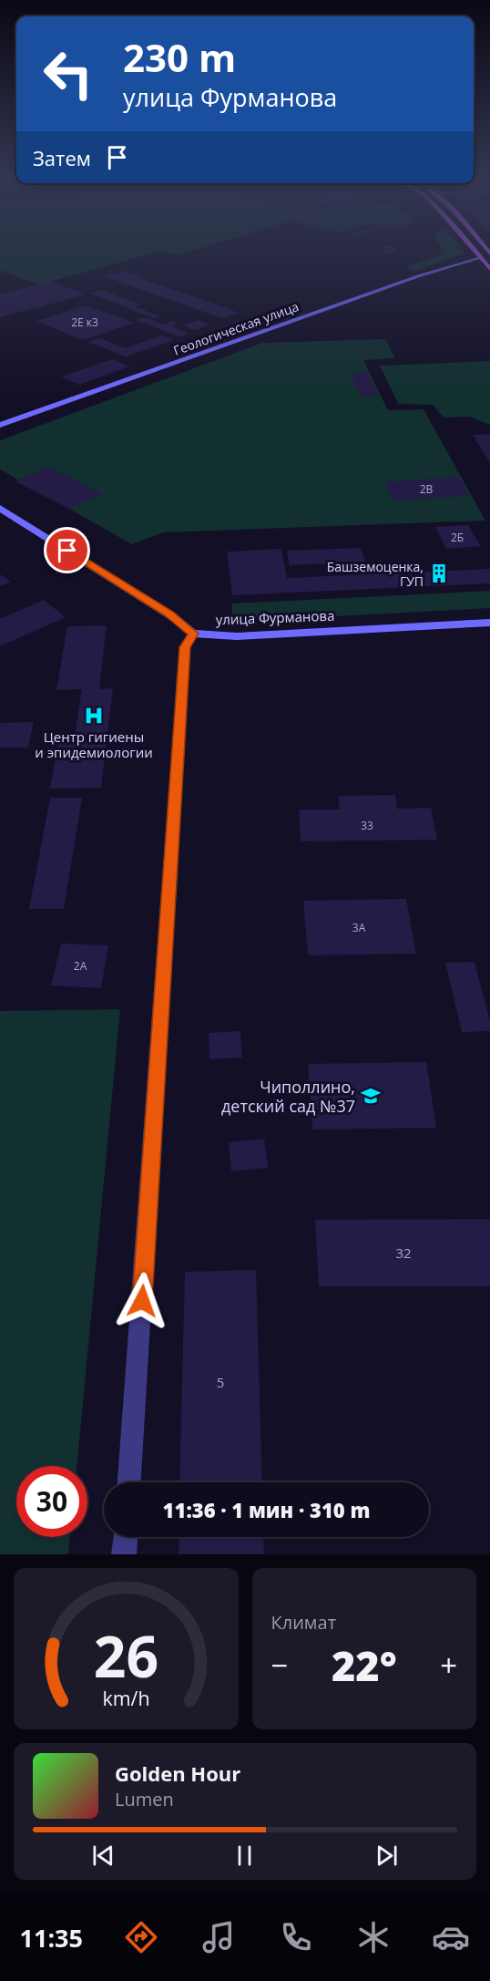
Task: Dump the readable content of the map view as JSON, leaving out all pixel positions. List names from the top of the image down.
{
  "streets": {
    "main road": ["Геологическая улица", "улица Фурманова"]
  },
  "places": {
    "building": ["Башземоценка, ГУП"],
    "hospital": ["Центр гигиены и эпидемиологии"],
    "school or university": ["Чиполлино, детский сад №37"]
  },
  "house_numbers": [
    "2Е к3",
    "2В",
    "2Б",
    "33",
    "3А",
    "2А",
    "32",
    "5"
  ],
  "page": {
    "turn": ["230 m", "улица Фурманова"],
    "then": "Затем",
    "limit": "30",
    "trip": "11:36 · 1 мин · 310 m",
    "tile": "Климат",
    "heat": ["−", "22°", "+"],
    "song": ["Golden Hour", "Lumen"],
    "tabs": "11:35",
    "gauge": ["26", "km/h"]
  }
}
